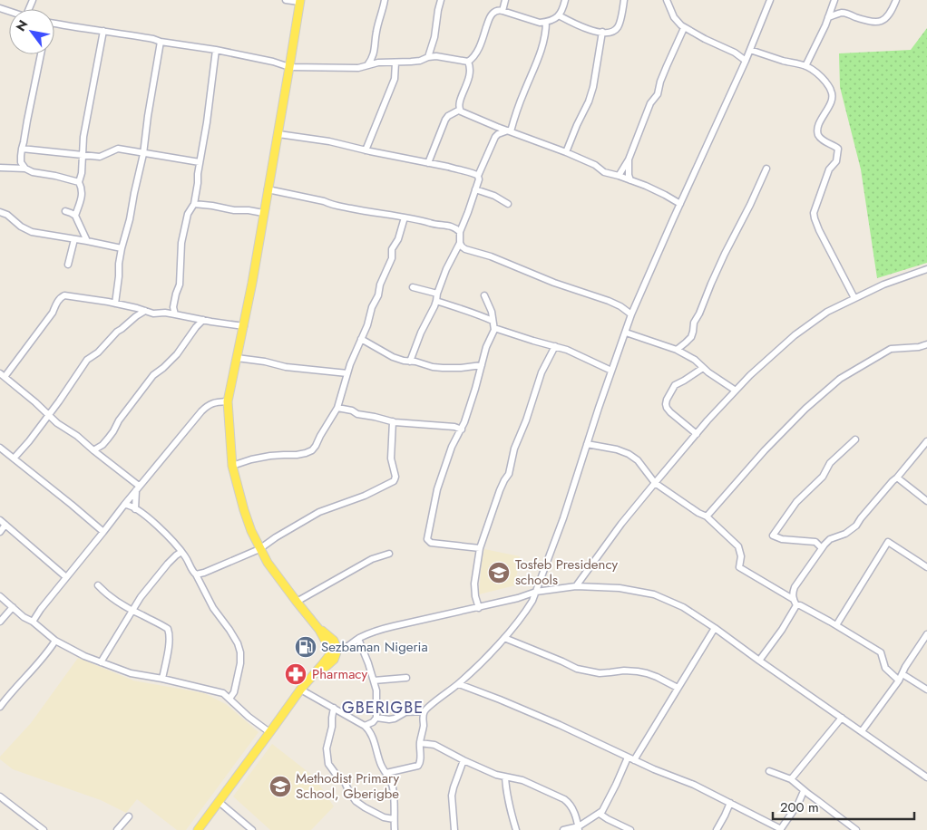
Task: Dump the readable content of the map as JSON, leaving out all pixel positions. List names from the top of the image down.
{
  "districts": ["GBERIGBE"],
  "places": {
    "school or university": ["Tosfeb Presidency schools", "Methodist Primary School, Gberigbe"],
    "fuel station": ["Sezbaman Nigeria"],
    "pharmacy": ["Pharmacy"]
  },
  "scale_bar": "200 m",
  "north": "top left"
}
